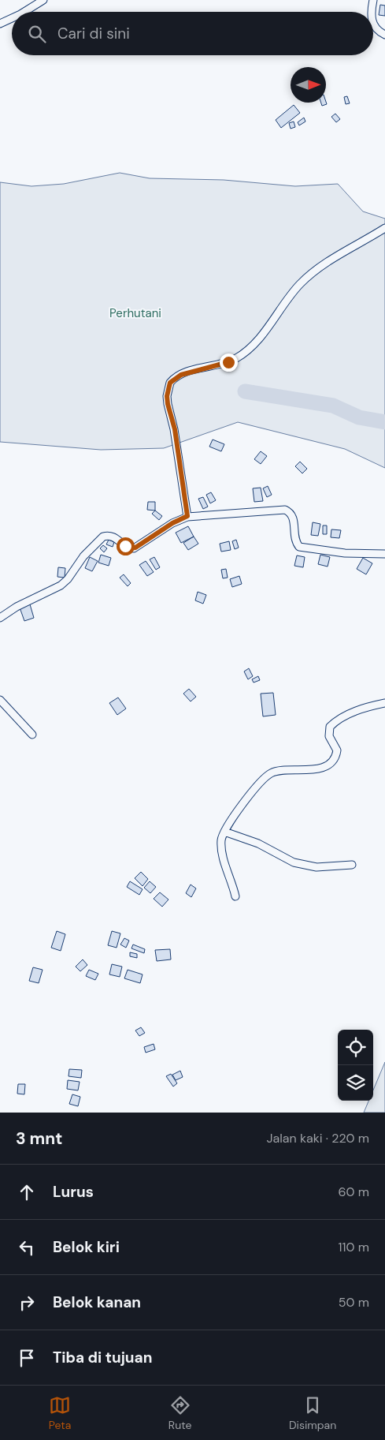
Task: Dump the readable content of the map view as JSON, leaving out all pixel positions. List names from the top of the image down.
{
  "parks": ["Perhutani"],
  "north": "right",
  "page": {
    "search": "Cari di sini",
    "heading": ["3 mnt", "Jalan kaki · 220 m"],
    "list": [
      ["Lurus", "60 m"],
      ["Belok kiri", "110 m"],
      ["Belok kanan", "50 m"],
      "Tiba di tujuan"
    ],
    "nav": ["Peta", "Rute", "Disimpan"]
  }
}
